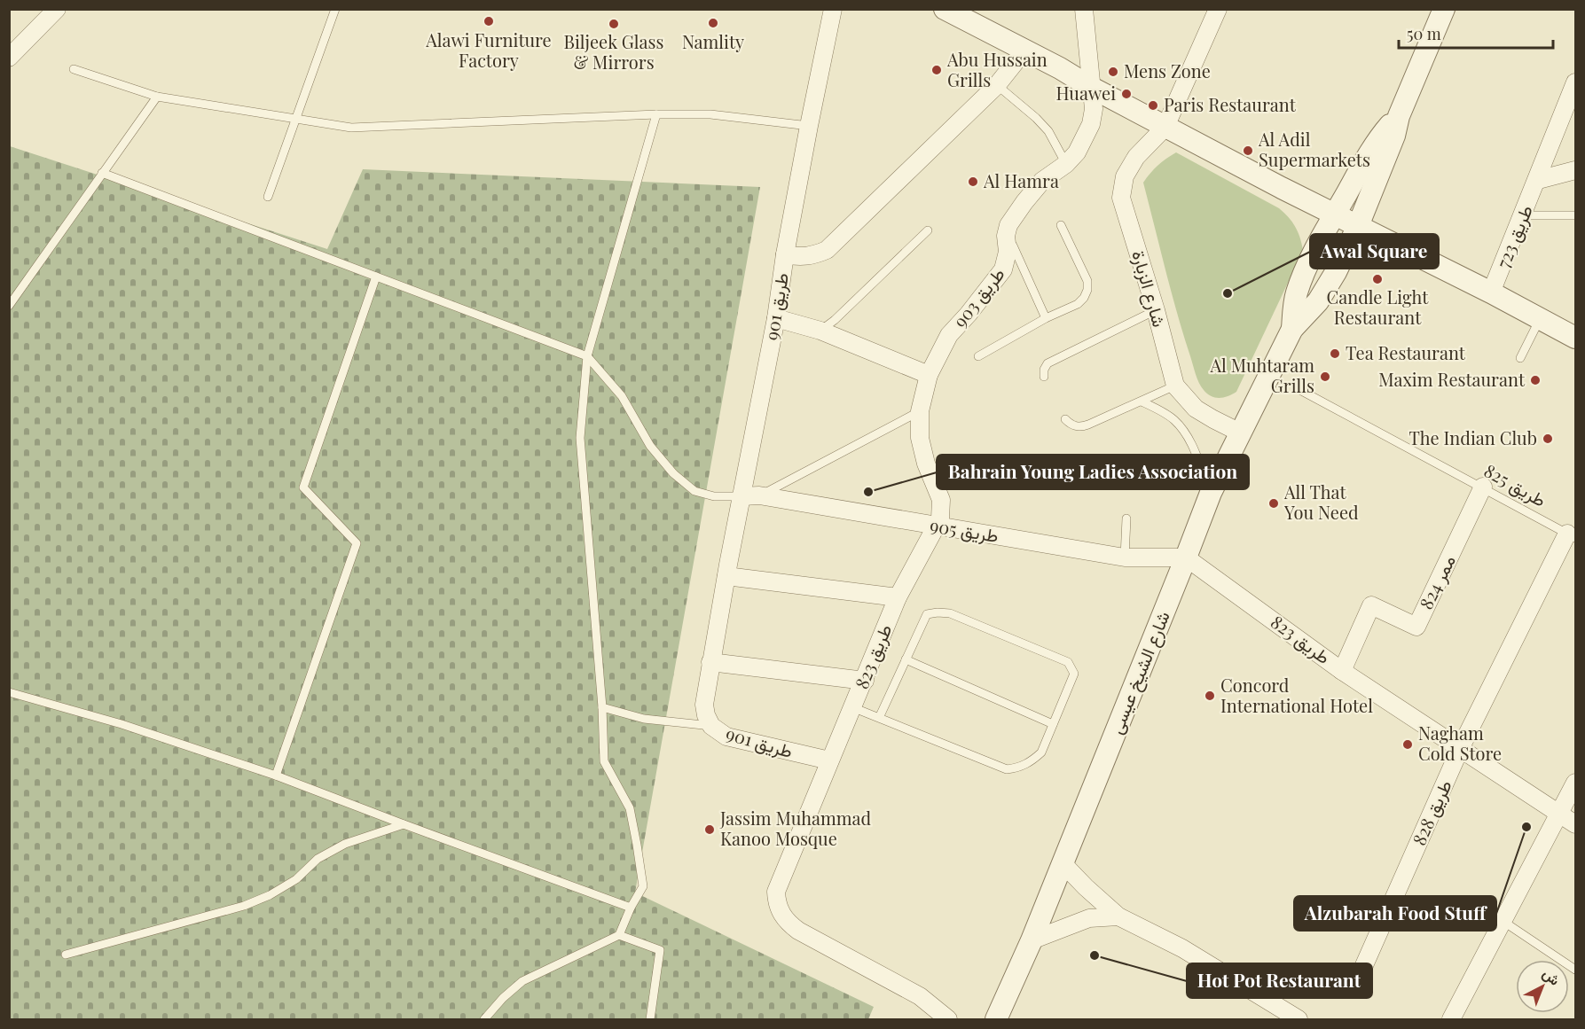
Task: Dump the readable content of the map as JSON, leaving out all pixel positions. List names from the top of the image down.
{
  "streets": {
    "street": [
      "طريق 723",
      "شارع الزبارة",
      "طريق 903",
      "طريق 901",
      "طريق 905",
      "ممر 824",
      "طريق 823",
      "شارع الشيخ عيسى",
      "طريق 828"
    ],
    "lane": ["طريق 825"]
  },
  "crossings": [
    ["شارع الزبارة", "شارع الشيخ عيسى"],
    ["طريق 903", "طريق 905"],
    ["طريق 903", "طريق 823"],
    ["طريق 901", "طريق 905"],
    ["طريق 901", "طريق 823"],
    ["طريق 825", "ممر 824"],
    ["طريق 825", "طريق 828"],
    ["طريق 905", "طريق 823"],
    ["طريق 905", "شارع الشيخ عيسى"],
    ["ممر 824", "طريق 823"],
    ["طريق 823", "شارع الشيخ عيسى"],
    ["طريق 823", "طريق 828"]
  ],
  "places": [
    "Alawi Furniture Factory",
    "Namlity",
    "Biljeek Glass & Mirrors",
    "Abu Hussain Grills",
    "Mens Zone",
    "Huawei",
    "Paris Restaurant",
    "Al Adil Supermarkets",
    "Al Hamra",
    "Candle Light Restaurant",
    "Awal Square",
    "Tea Restaurant",
    "Al Muhtaram Grills",
    "Maxim Restaurant",
    "The Indian Club",
    "Bahrain Young Ladies Association",
    "All That You Need",
    "Concord International Hotel",
    "Nagham Cold Store",
    "Alzubarah Food Stuff",
    "Jassim Muhammad Kanoo Mosque",
    "Hot Pot Restaurant"
  ],
  "scale_bar": "50 m",
  "north": "top right"
}
